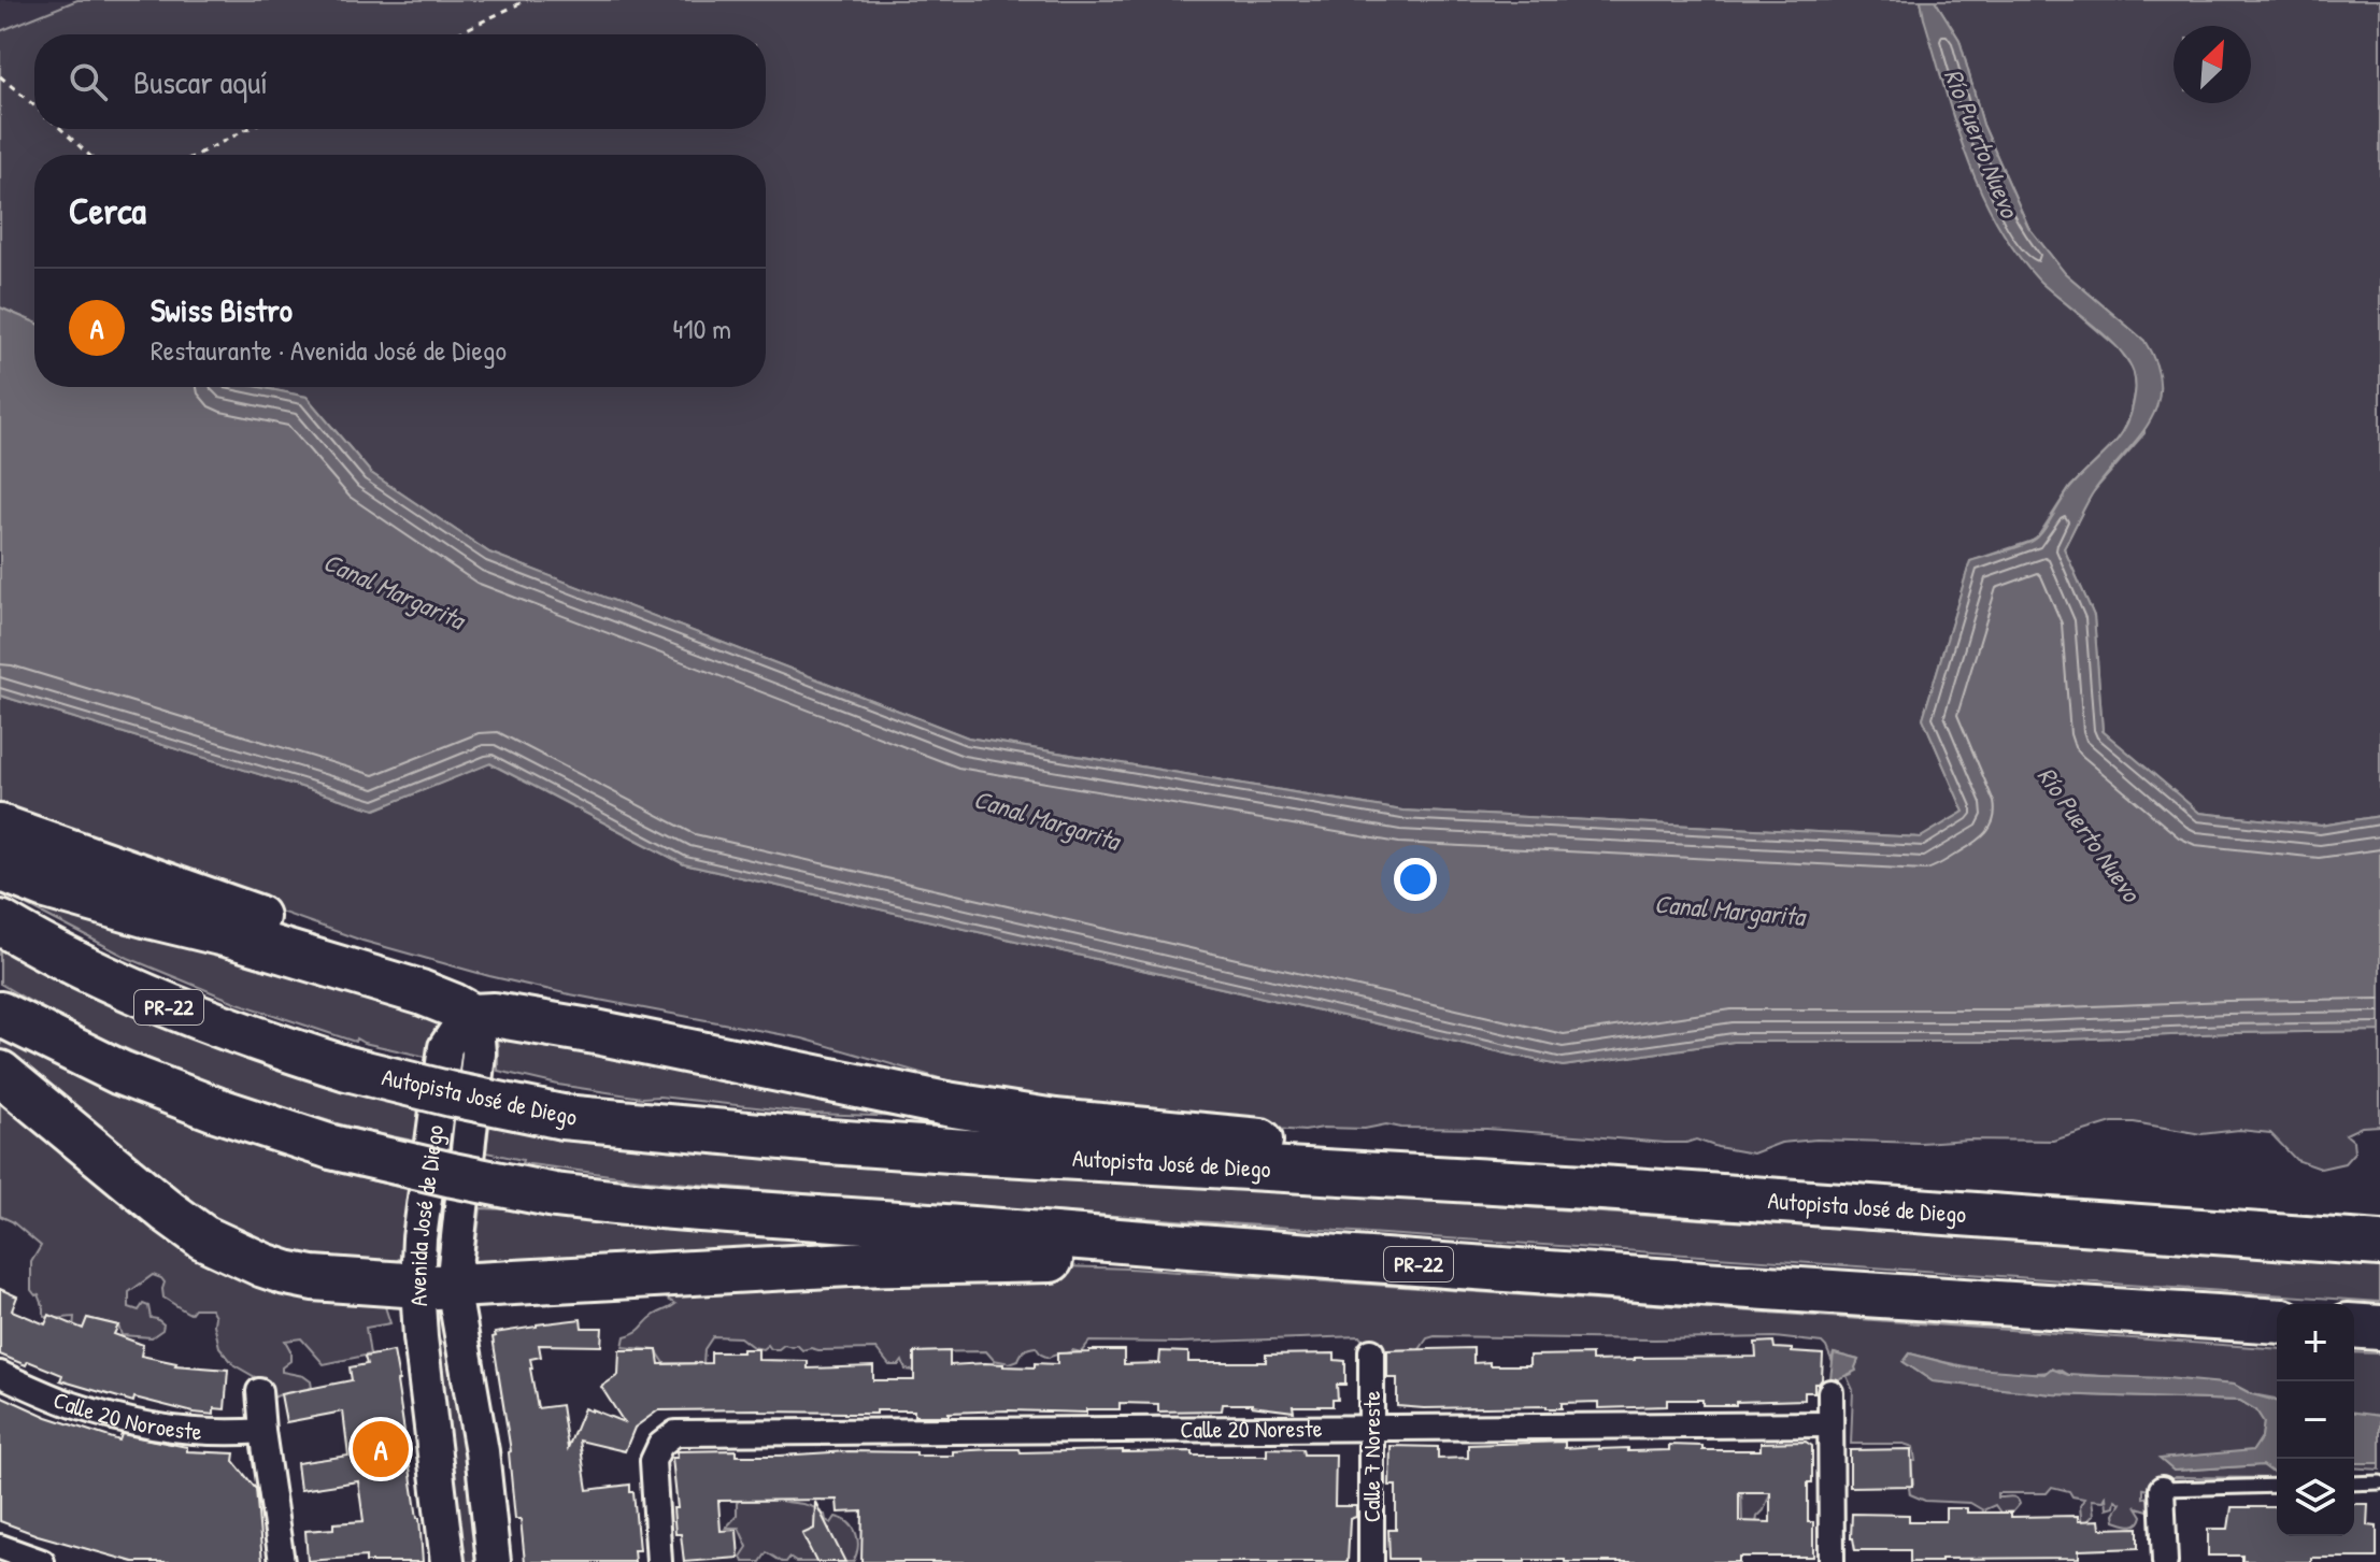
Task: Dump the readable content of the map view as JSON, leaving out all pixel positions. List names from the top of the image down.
{
  "streets": {
    "highway": ["PR-22", "Autopista José de Diego"],
    "main road": ["Avenida José de Diego"],
    "street": ["Calle 20 Noroeste", "Calle 20 Noreste", "Calle 7 Noreste"]
  },
  "crossings": [
    ["Calle 20 Noreste", "Calle 7 Noreste"]
  ],
  "water": ["Río Puerto Nuevo", "Canal Margarita"],
  "north": "top right",
  "page": {
    "search": "Buscar aquí",
    "heading": "Cerca",
    "list": [
      {
        "mark": "A",
        "name": "Swiss Bistro",
        "note": "Restaurante · Avenida José de Diego",
        "value": "410 m"
      }
    ],
    "map_buttons": ["+", "−"],
    "pins": "A"
  }
}
